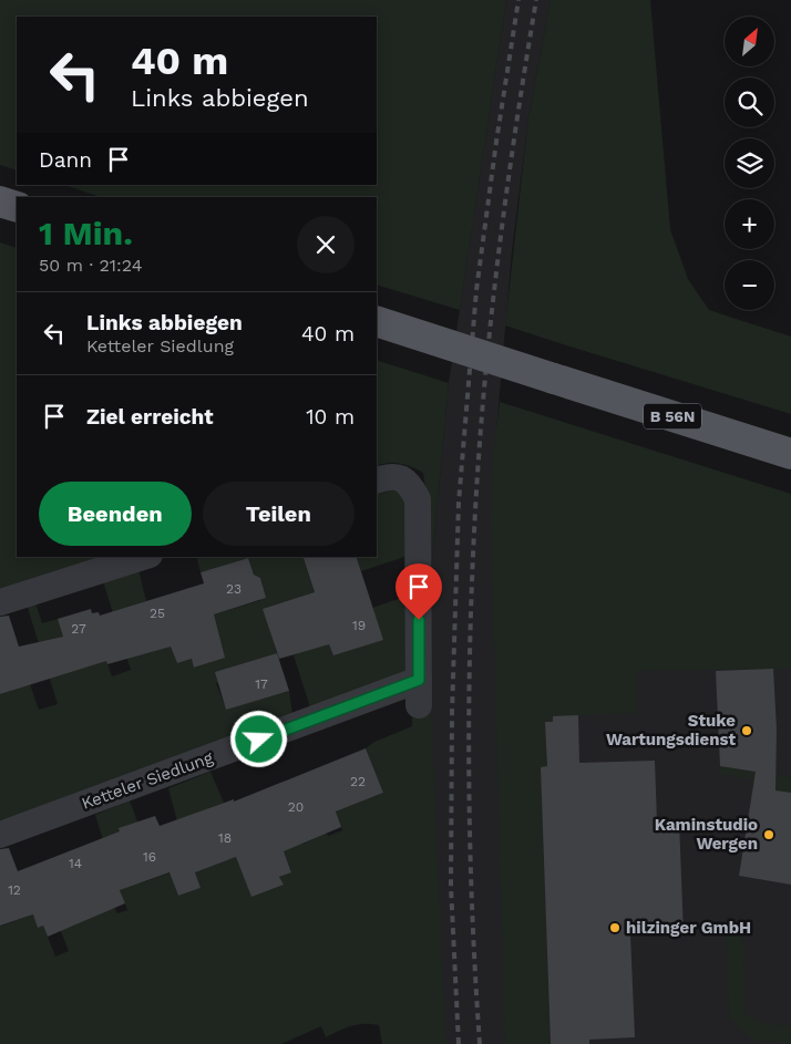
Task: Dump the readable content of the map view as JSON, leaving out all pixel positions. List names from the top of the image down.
{
  "streets": {
    "main road": ["B 56N"],
    "street": ["Ketteler Siedlung"]
  },
  "places": ["Stuke Wartungsdienst", "Kaminstudio Wergen", "hilzinger GmbH"],
  "house_numbers": [
    "23",
    "25",
    "19",
    "27",
    "17",
    "22",
    "20",
    "18",
    "16",
    "14",
    "12"
  ],
  "north": "top right",
  "page": {
    "map_buttons": ["+", "−"],
    "turn": ["40 m", "Links abbiegen"],
    "then": "Dann",
    "heading": ["1 Min.", "50 m · 21:24"],
    "list": [
      {
        "name": "Links abbiegen",
        "note": "Ketteler Siedlung",
        "value": "40 m"
      },
      {
        "name": "Ziel erreicht",
        "value": "10 m"
      }
    ],
    "buttons": ["Beenden", "Teilen"]
  }
}
